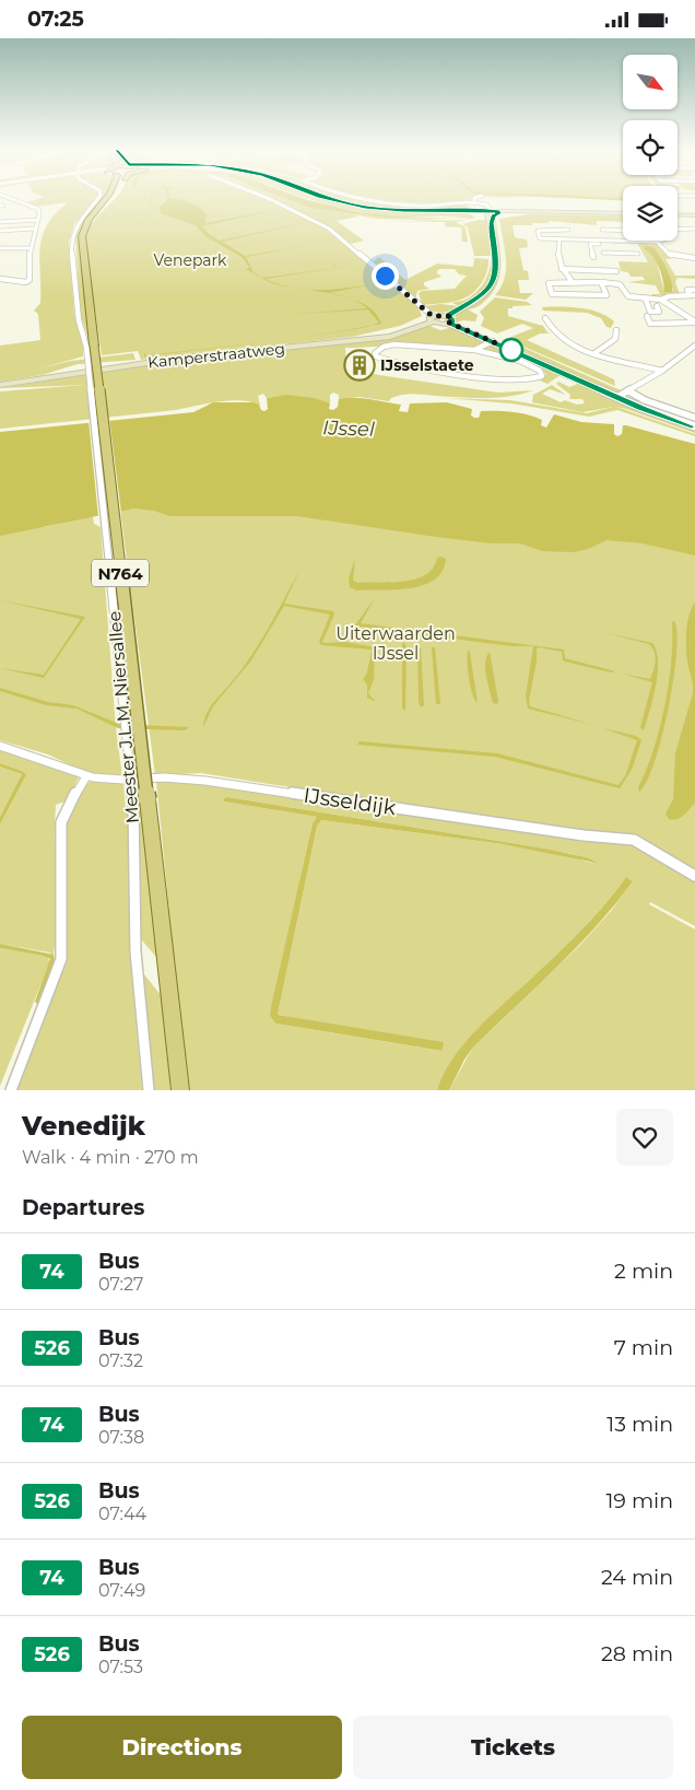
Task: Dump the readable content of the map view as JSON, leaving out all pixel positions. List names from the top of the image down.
{
  "streets": {
    "main road": ["Kamperstraatweg", "N764", "Meester J.L.M. Niersallee"],
    "street": ["IJsseldijk"]
  },
  "water": ["IJssel"],
  "parks": ["Venepark", "Uiterwaarden IJssel"],
  "places": {
    "building": ["IJsselstaete"]
  },
  "lines": ["bus line 74"],
  "north": "bottom right",
  "page": {
    "status": "07:25",
    "heading": [
      ["Venedijk", "Walk · 4 min · 270 m"],
      "Departures"
    ],
    "list": [
      {
        "mark": "74",
        "name": "Bus",
        "note": "07:27",
        "value": "2 min"
      },
      {
        "mark": "526",
        "name": "Bus",
        "note": "07:32",
        "value": "7 min"
      },
      {
        "mark": "74",
        "name": "Bus",
        "note": "07:38",
        "value": "13 min"
      },
      {
        "mark": "526",
        "name": "Bus",
        "note": "07:44",
        "value": "19 min"
      },
      {
        "mark": "74",
        "name": "Bus",
        "note": "07:49",
        "value": "24 min"
      },
      {
        "mark": "526",
        "name": "Bus",
        "note": "07:53",
        "value": "28 min"
      }
    ],
    "buttons": ["Directions", "Tickets"]
  }
}
